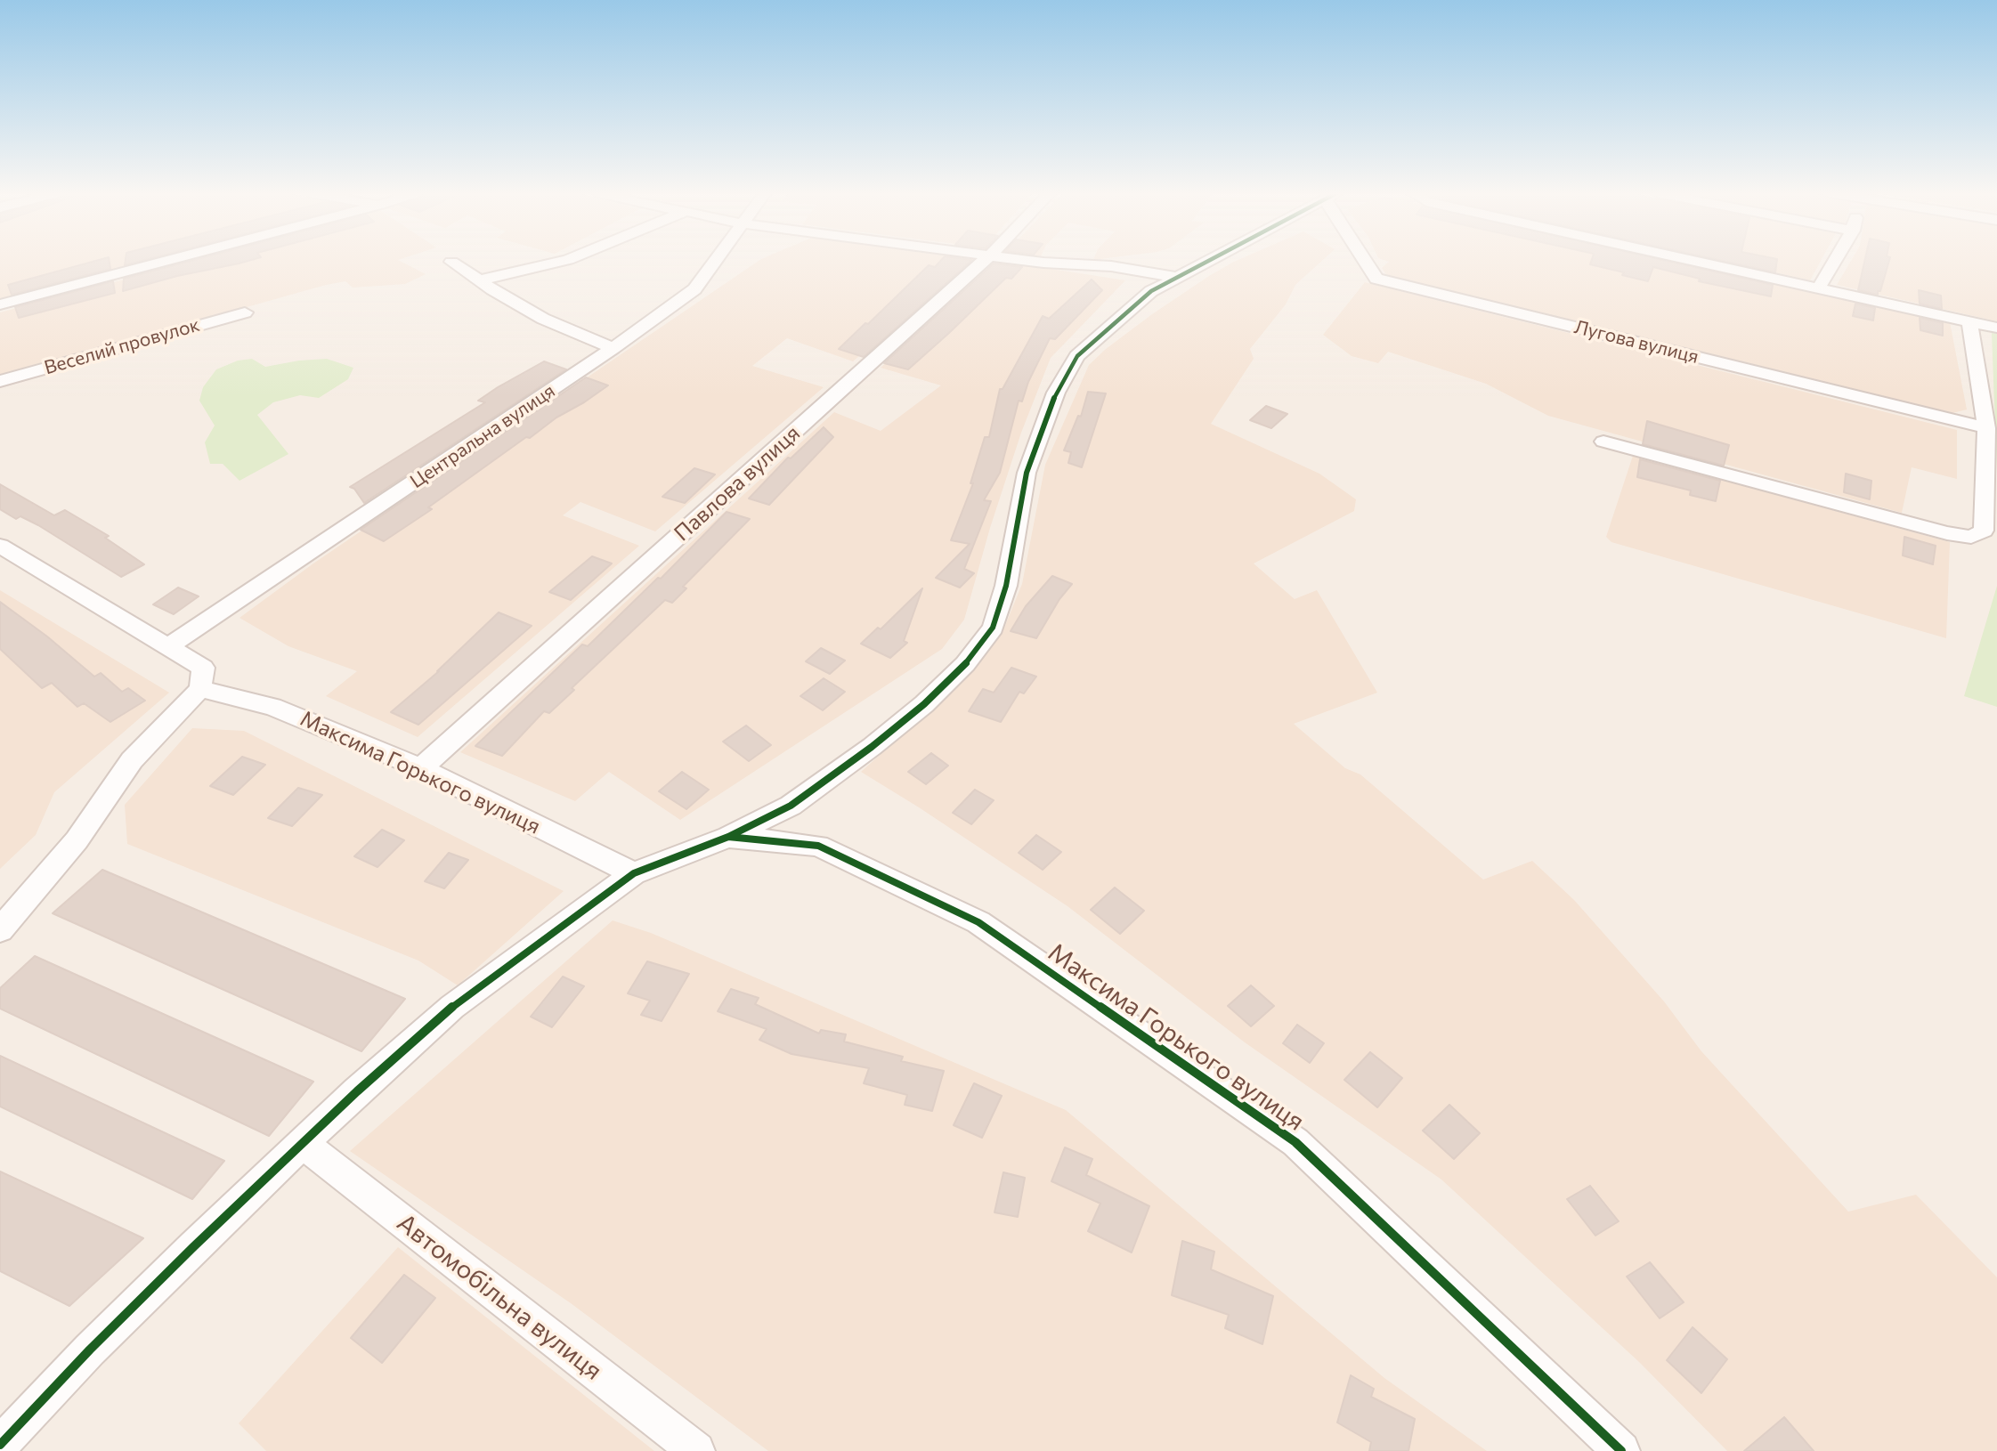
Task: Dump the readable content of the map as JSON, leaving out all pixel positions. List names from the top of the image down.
{
  "streets": {
    "street": [
      "Лугова вулиця",
      "Веселий провулок",
      "Центральна вулиця",
      "Павлова вулиця",
      "Максима Горького вулиця",
      "Автомобільна вулиця"
    ]
  },
  "crossings": [
    ["Павлова вулиця", "Максима Горького вулиця"]
  ]
}
